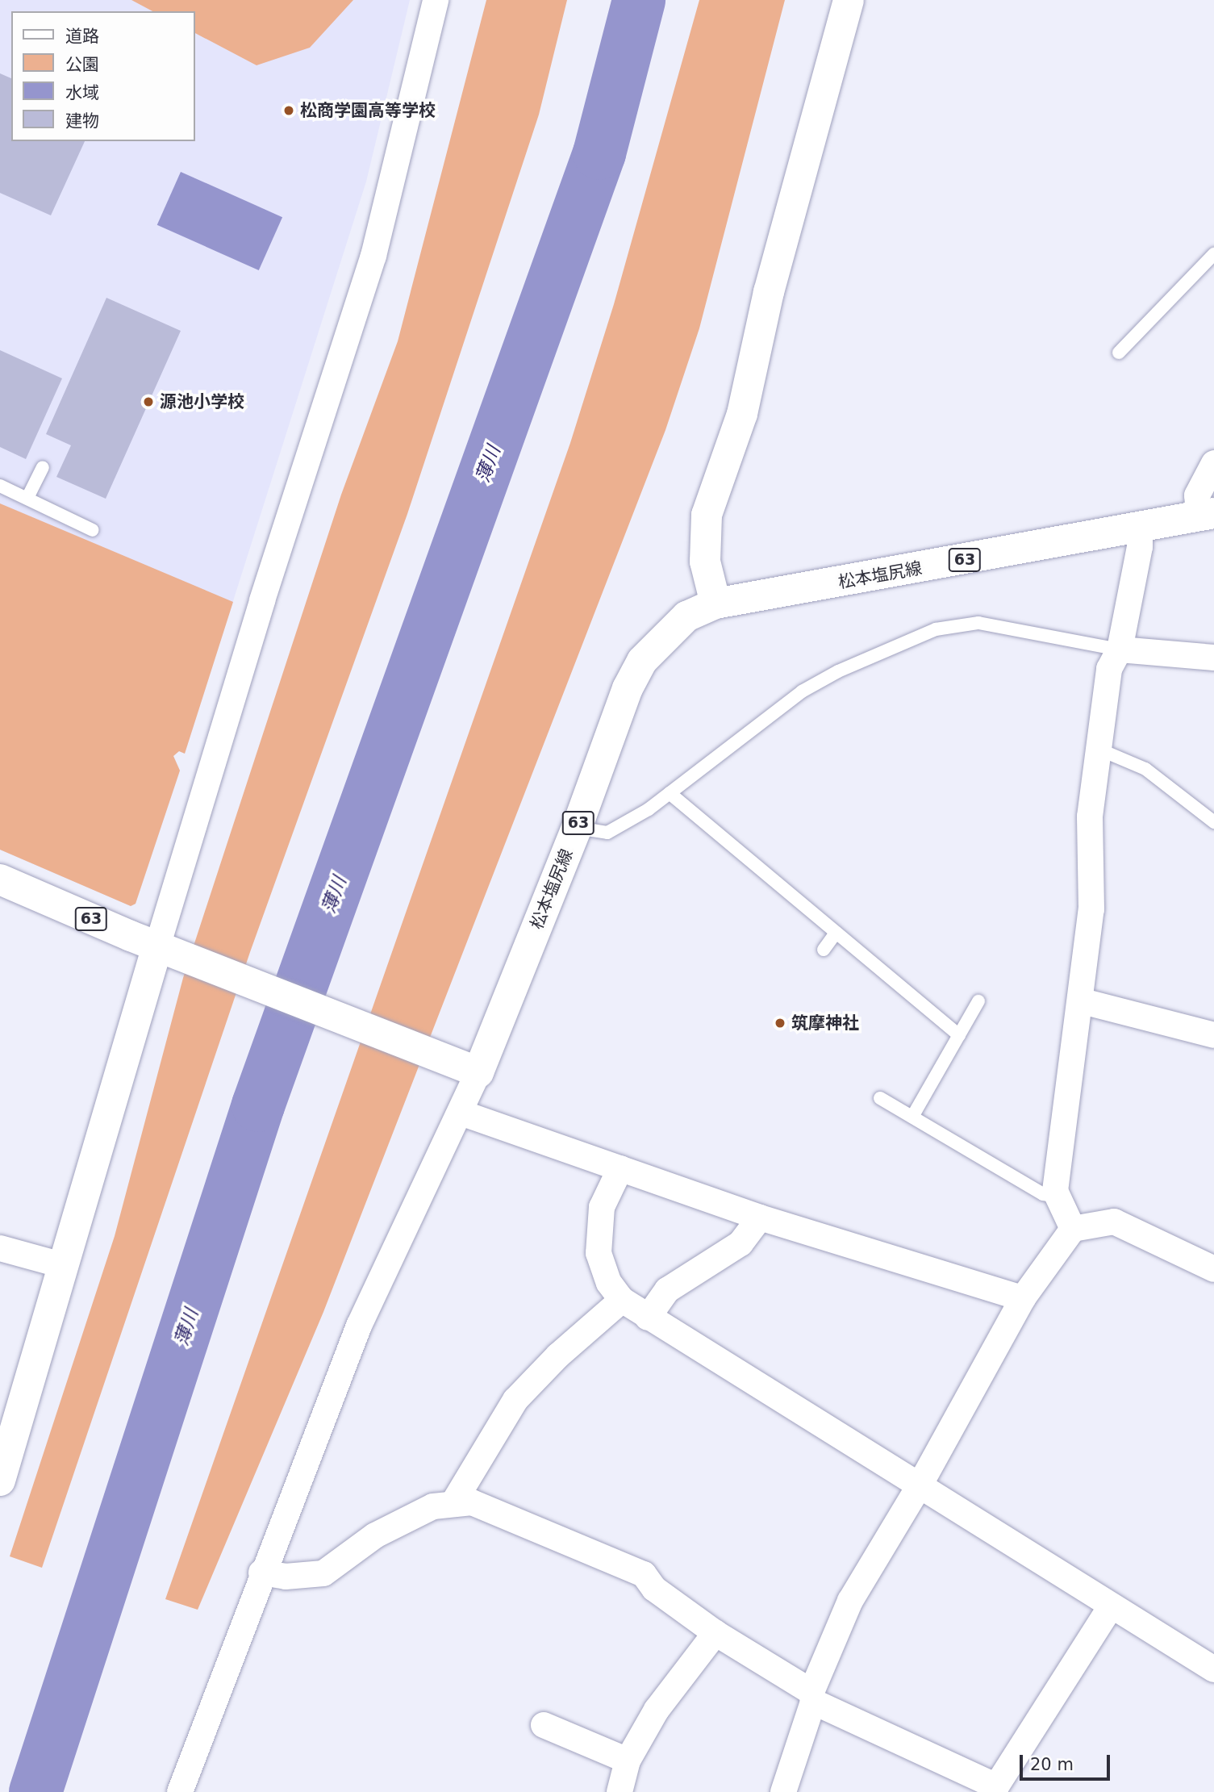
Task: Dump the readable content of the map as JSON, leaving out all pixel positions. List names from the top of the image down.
{
  "streets": {
    "main road": ["63", "松本塩尻線"]
  },
  "crossings": [
    ["63", "松本塩尻線"]
  ],
  "water": ["薄川"],
  "places": ["松商学園高等学校", "源池小学校", "筑摩神社"],
  "legend": [
    "道路",
    "公園",
    "水域",
    "建物"
  ],
  "scale_bar": "20 m"
}
